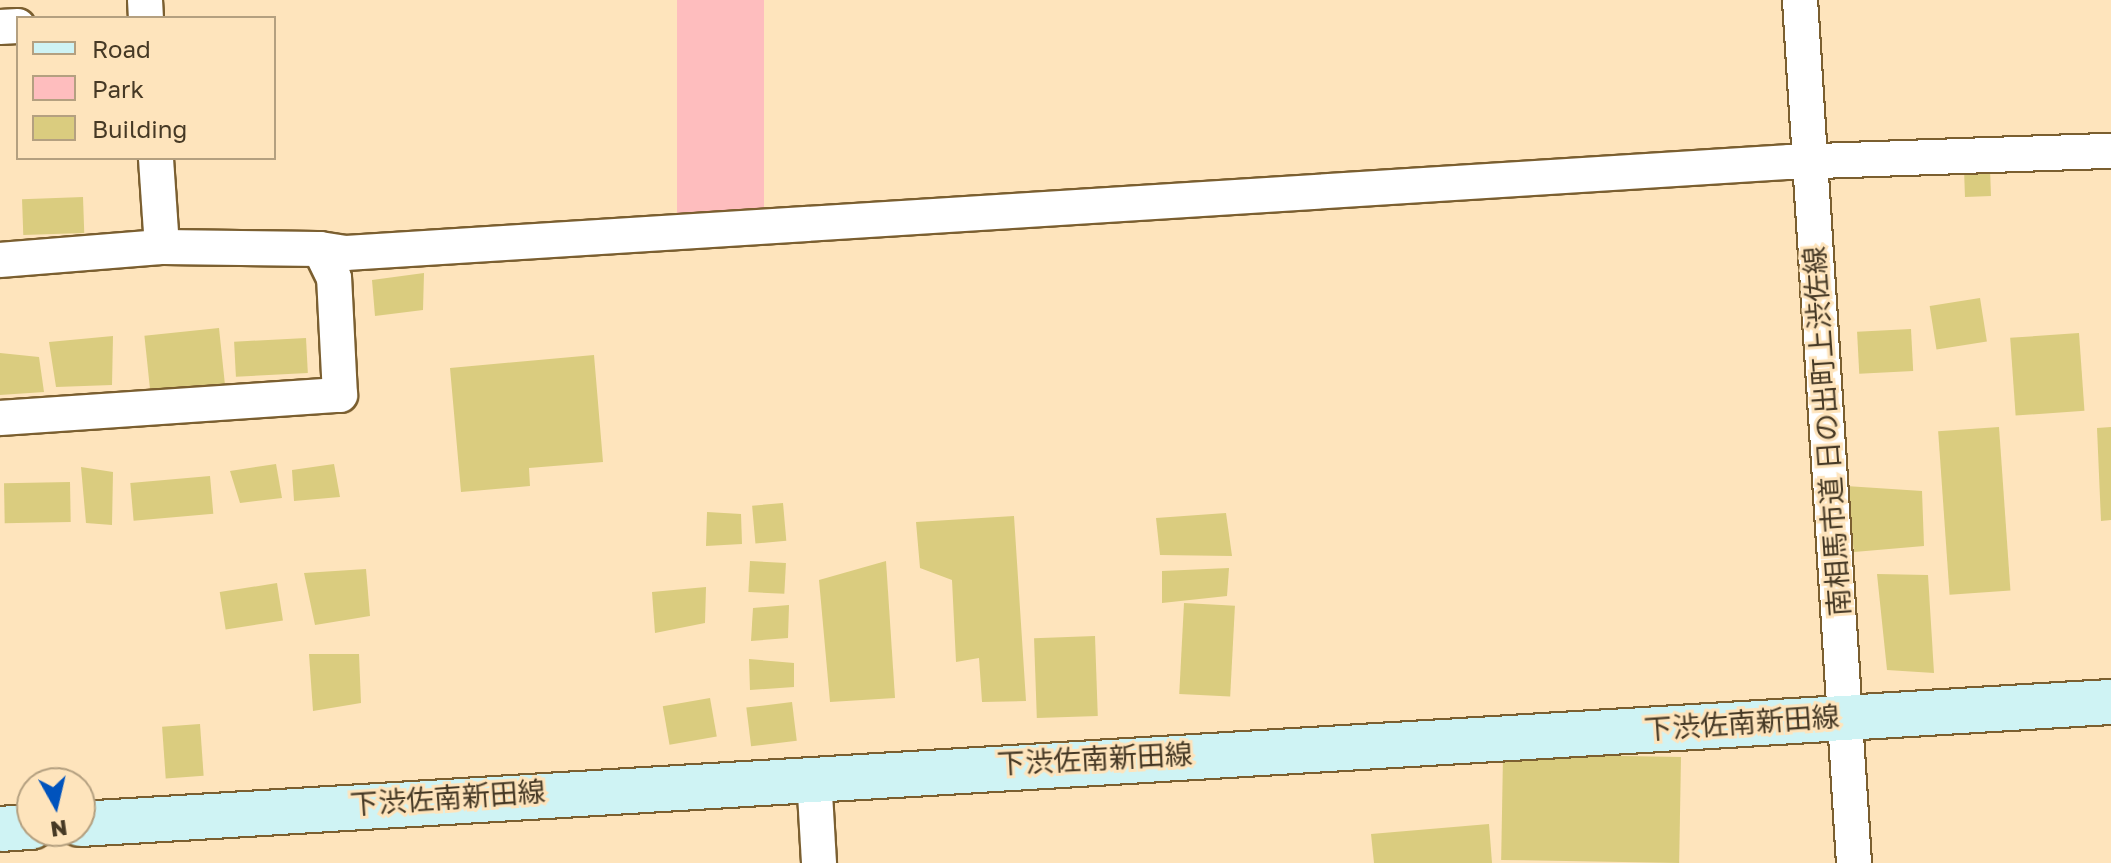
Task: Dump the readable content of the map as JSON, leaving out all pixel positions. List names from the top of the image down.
{
  "streets": {
    "main road": ["下渋佐南新田線"],
    "street": ["南相馬市道 日の出町上渋佐線"]
  },
  "crossings": [
    ["南相馬市道 日の出町上渋佐線", "下渋佐南新田線"]
  ],
  "legend": ["Road", "Park", "Building"],
  "north": "bottom"
}
